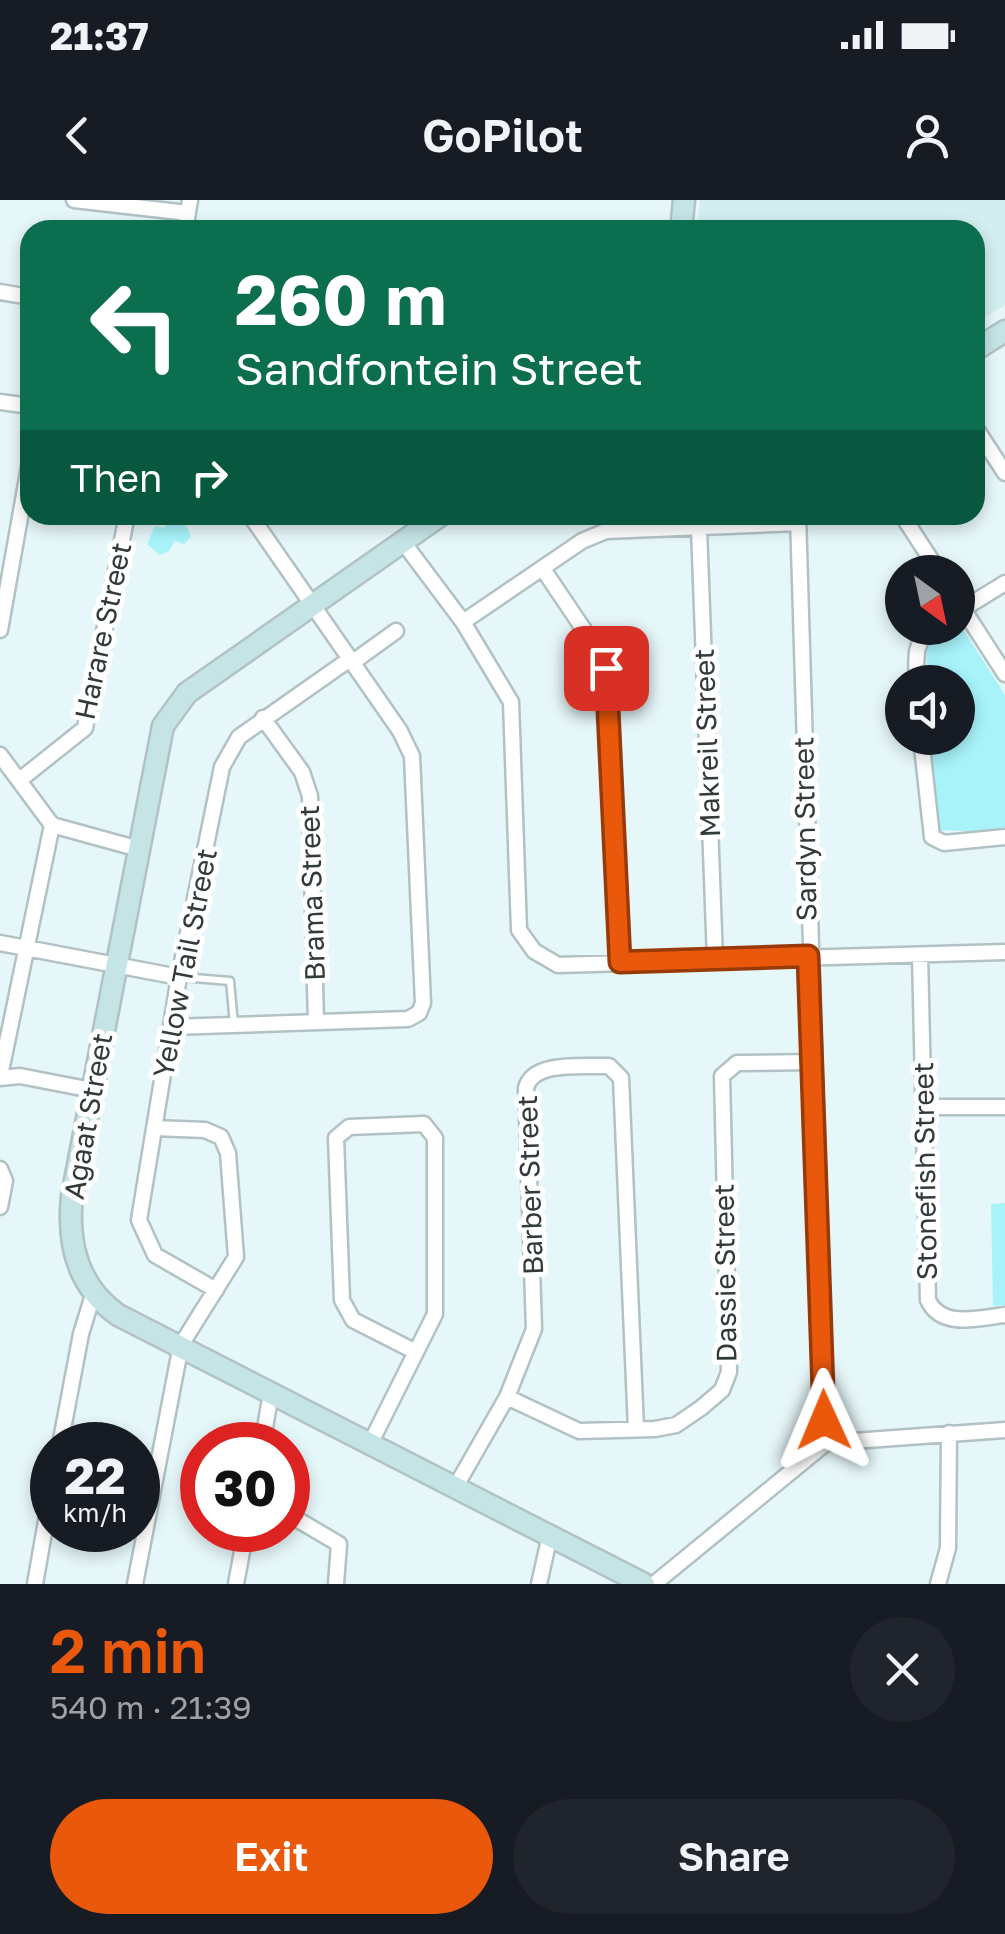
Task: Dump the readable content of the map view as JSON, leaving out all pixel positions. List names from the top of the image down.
{
  "streets": {
    "street": [
      "Harare Street",
      "Makreil Street",
      "Sardyn Street",
      "Brama Street",
      "Yellow Tail Street",
      "Agaat Street",
      "Stonefish Street",
      "Barber Street",
      "Dassie Street"
    ]
  },
  "crossings": [
    ["Sardyn Street", "Dassie Street"],
    ["Brama Street", "Yellow Tail Street"],
    ["Barber Street", "Dassie Street"]
  ],
  "north": "bottom right",
  "page": {
    "status": "21:37",
    "header": "GoPilot",
    "turn": ["260 m", "Sandfontein Street"],
    "then": "Then",
    "speed": "22 km/h",
    "limit": "30",
    "heading": ["2 min", "540 m · 21:39"],
    "buttons": ["Exit", "Share"]
  }
}
